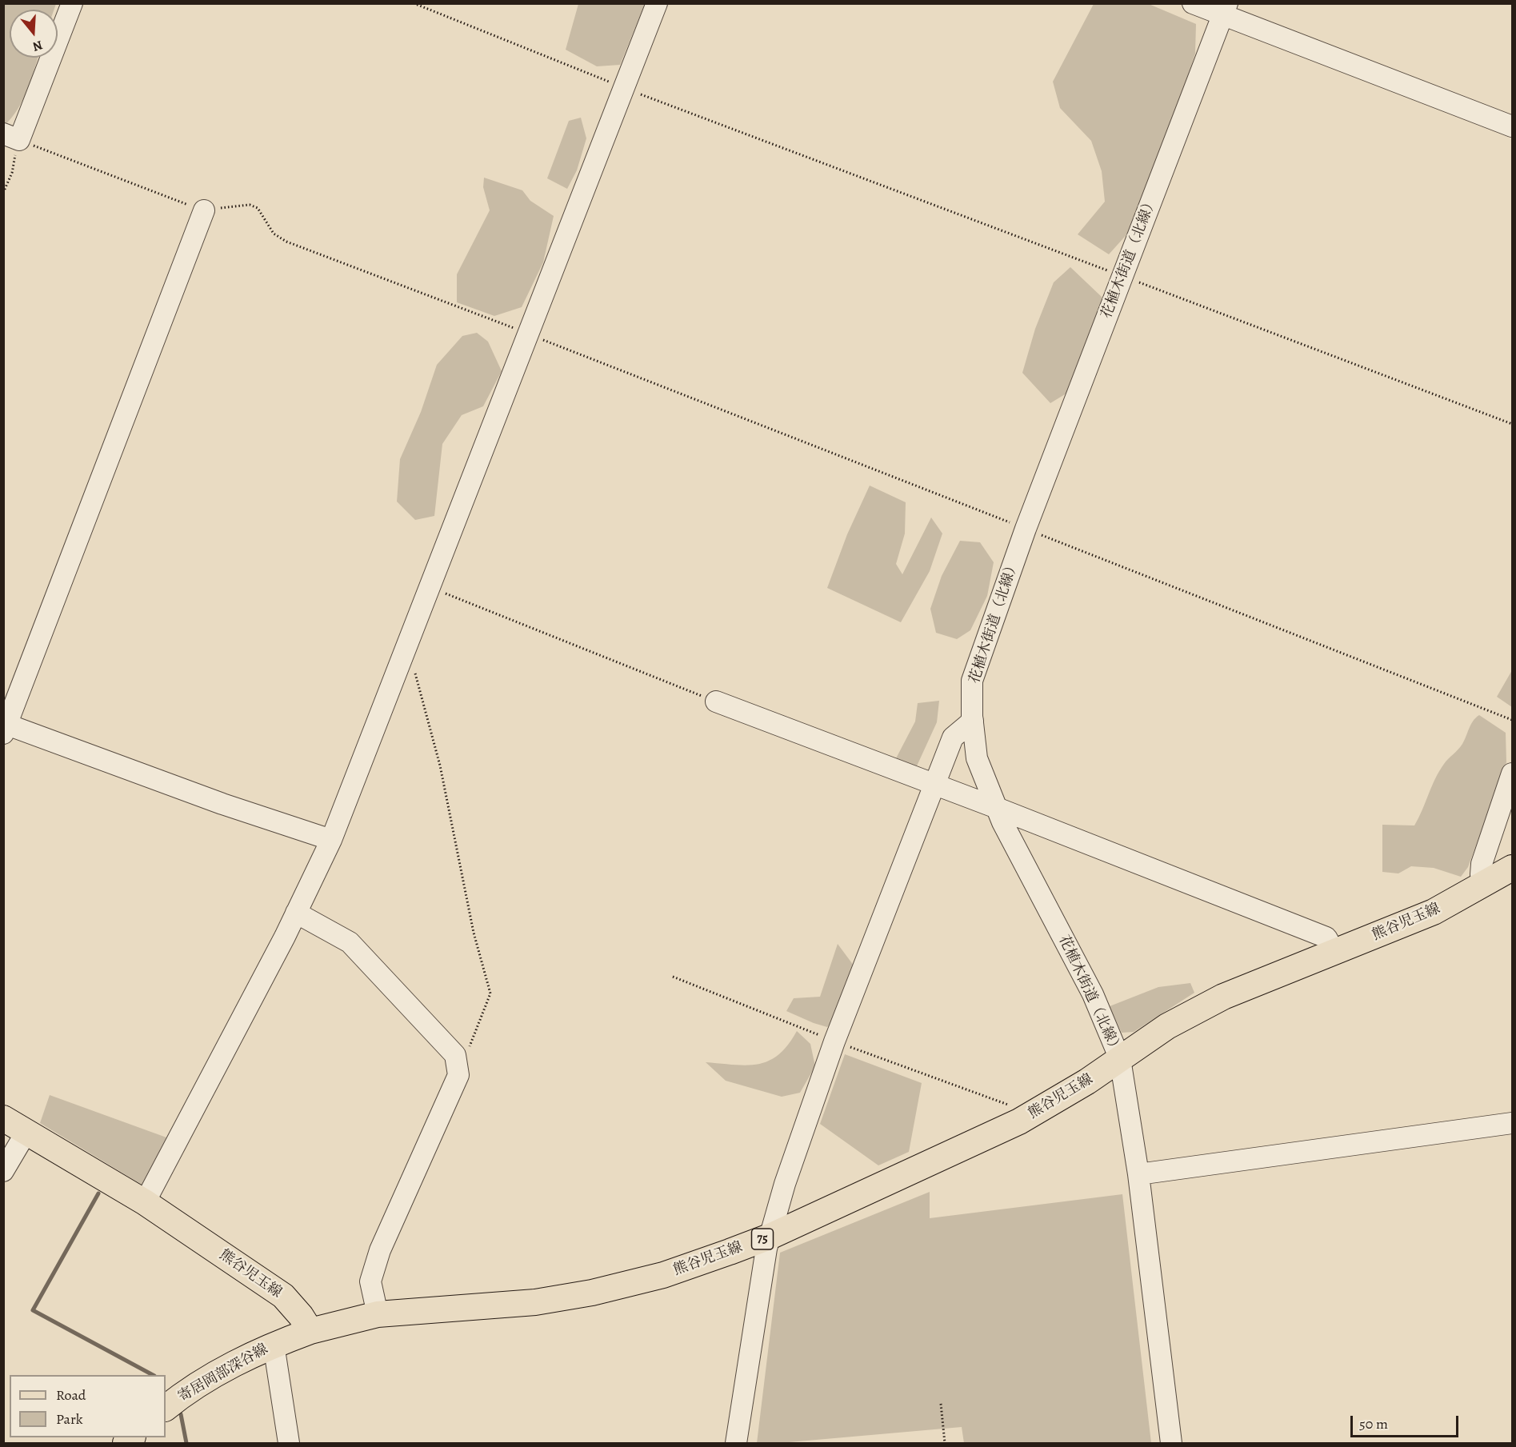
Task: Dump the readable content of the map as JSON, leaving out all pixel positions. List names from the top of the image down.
{
  "streets": {
    "main road": ["熊谷児玉線", "75", "寄居岡部深谷線"],
    "street": ["花植木街道（北線）"]
  },
  "crossings": [
    ["花植木街道（北線）", "熊谷児玉線"],
    ["熊谷児玉線", "寄居岡部深谷線"]
  ],
  "legend": ["Road", "Park"],
  "scale_bar": "50 m",
  "north": "bottom"
}
